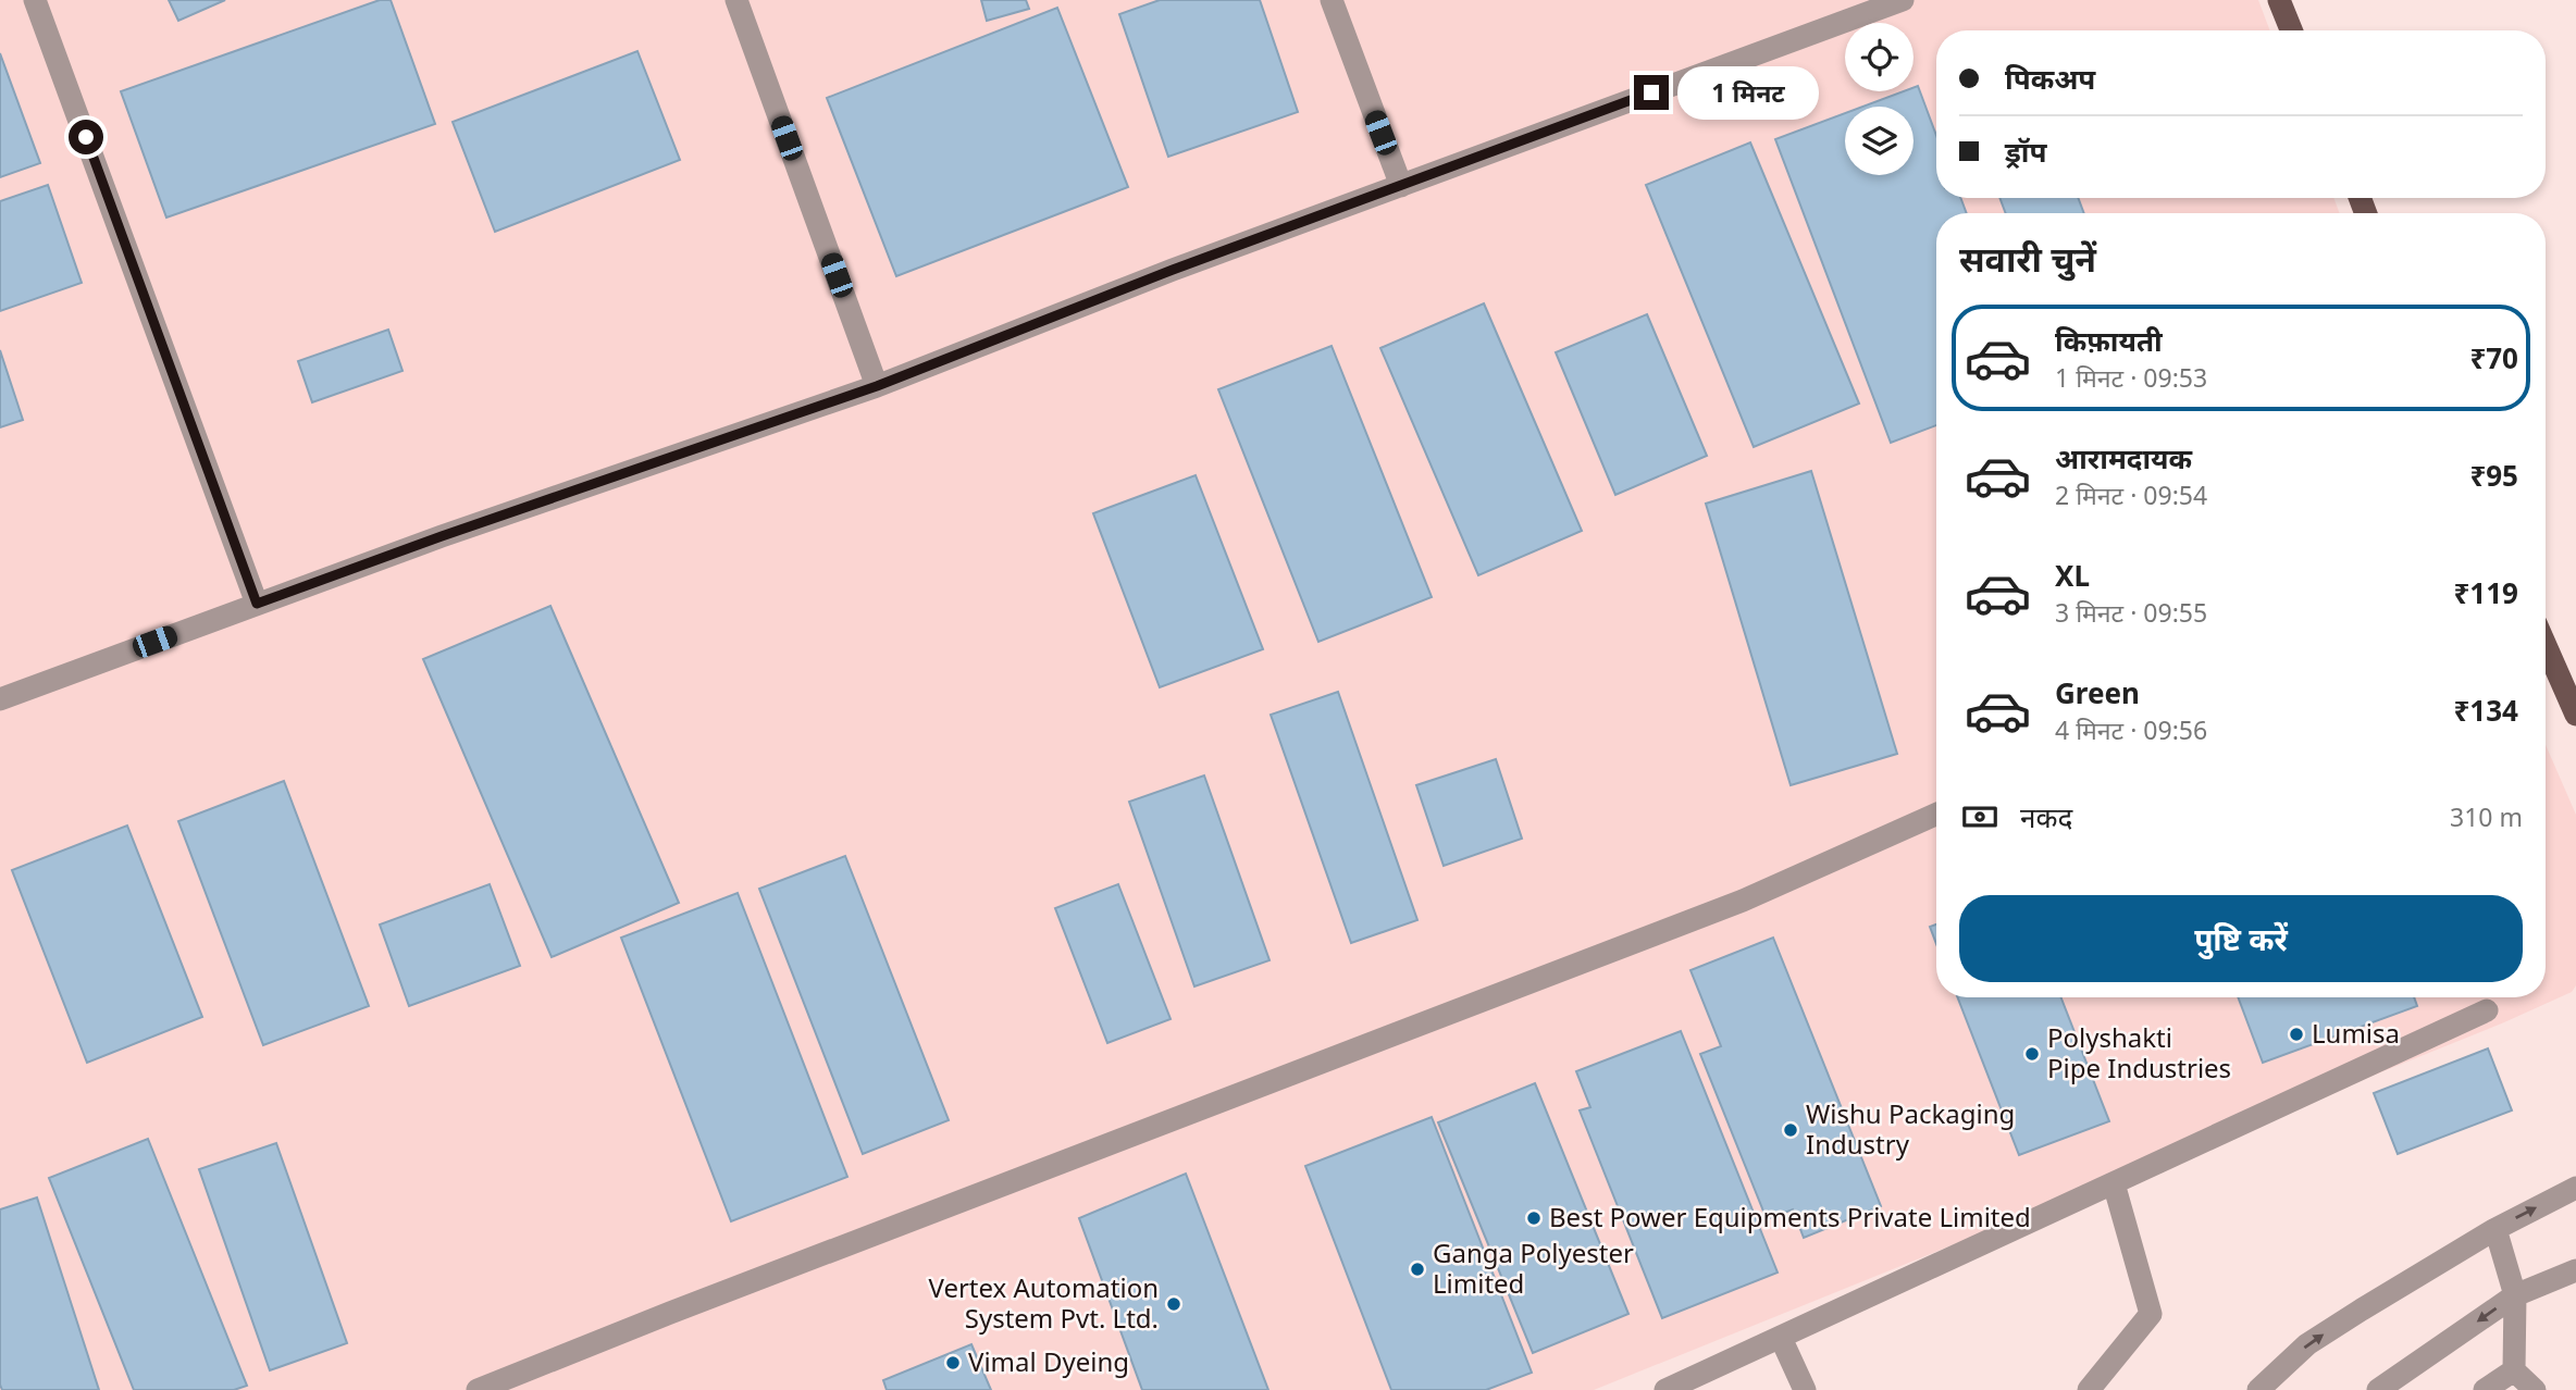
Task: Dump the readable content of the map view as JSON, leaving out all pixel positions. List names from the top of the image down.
{
  "places": [
    "Lumisa",
    "Polyshakti Pipe Industries",
    "Wishu Packaging Industry",
    "Best Power Equipments Private Limited",
    "Ganga Polyester Limited",
    "Vertex Automation System Pvt. Ltd.",
    "Vimal Dyeing"
  ],
  "page": {
    "banner": ["पिकअप", "ड्रॉप"],
    "bubble": "1 मिनट",
    "heading": "सवारी चुनें",
    "list": [
      {
        "name": "किफ़ायती",
        "note": "1 मिनट · 09:53",
        "value": "₹70"
      },
      {
        "name": "आरामदायक",
        "note": "2 मिनट · 09:54",
        "value": "₹95"
      },
      {
        "name": "XL",
        "note": "3 मिनट · 09:55",
        "value": "₹119"
      },
      {
        "name": "Green",
        "note": "4 मिनट · 09:56",
        "value": "₹134"
      }
    ],
    "pay": ["नकद", "310 m"],
    "buttons": "पुष्टि करें"
  }
}
